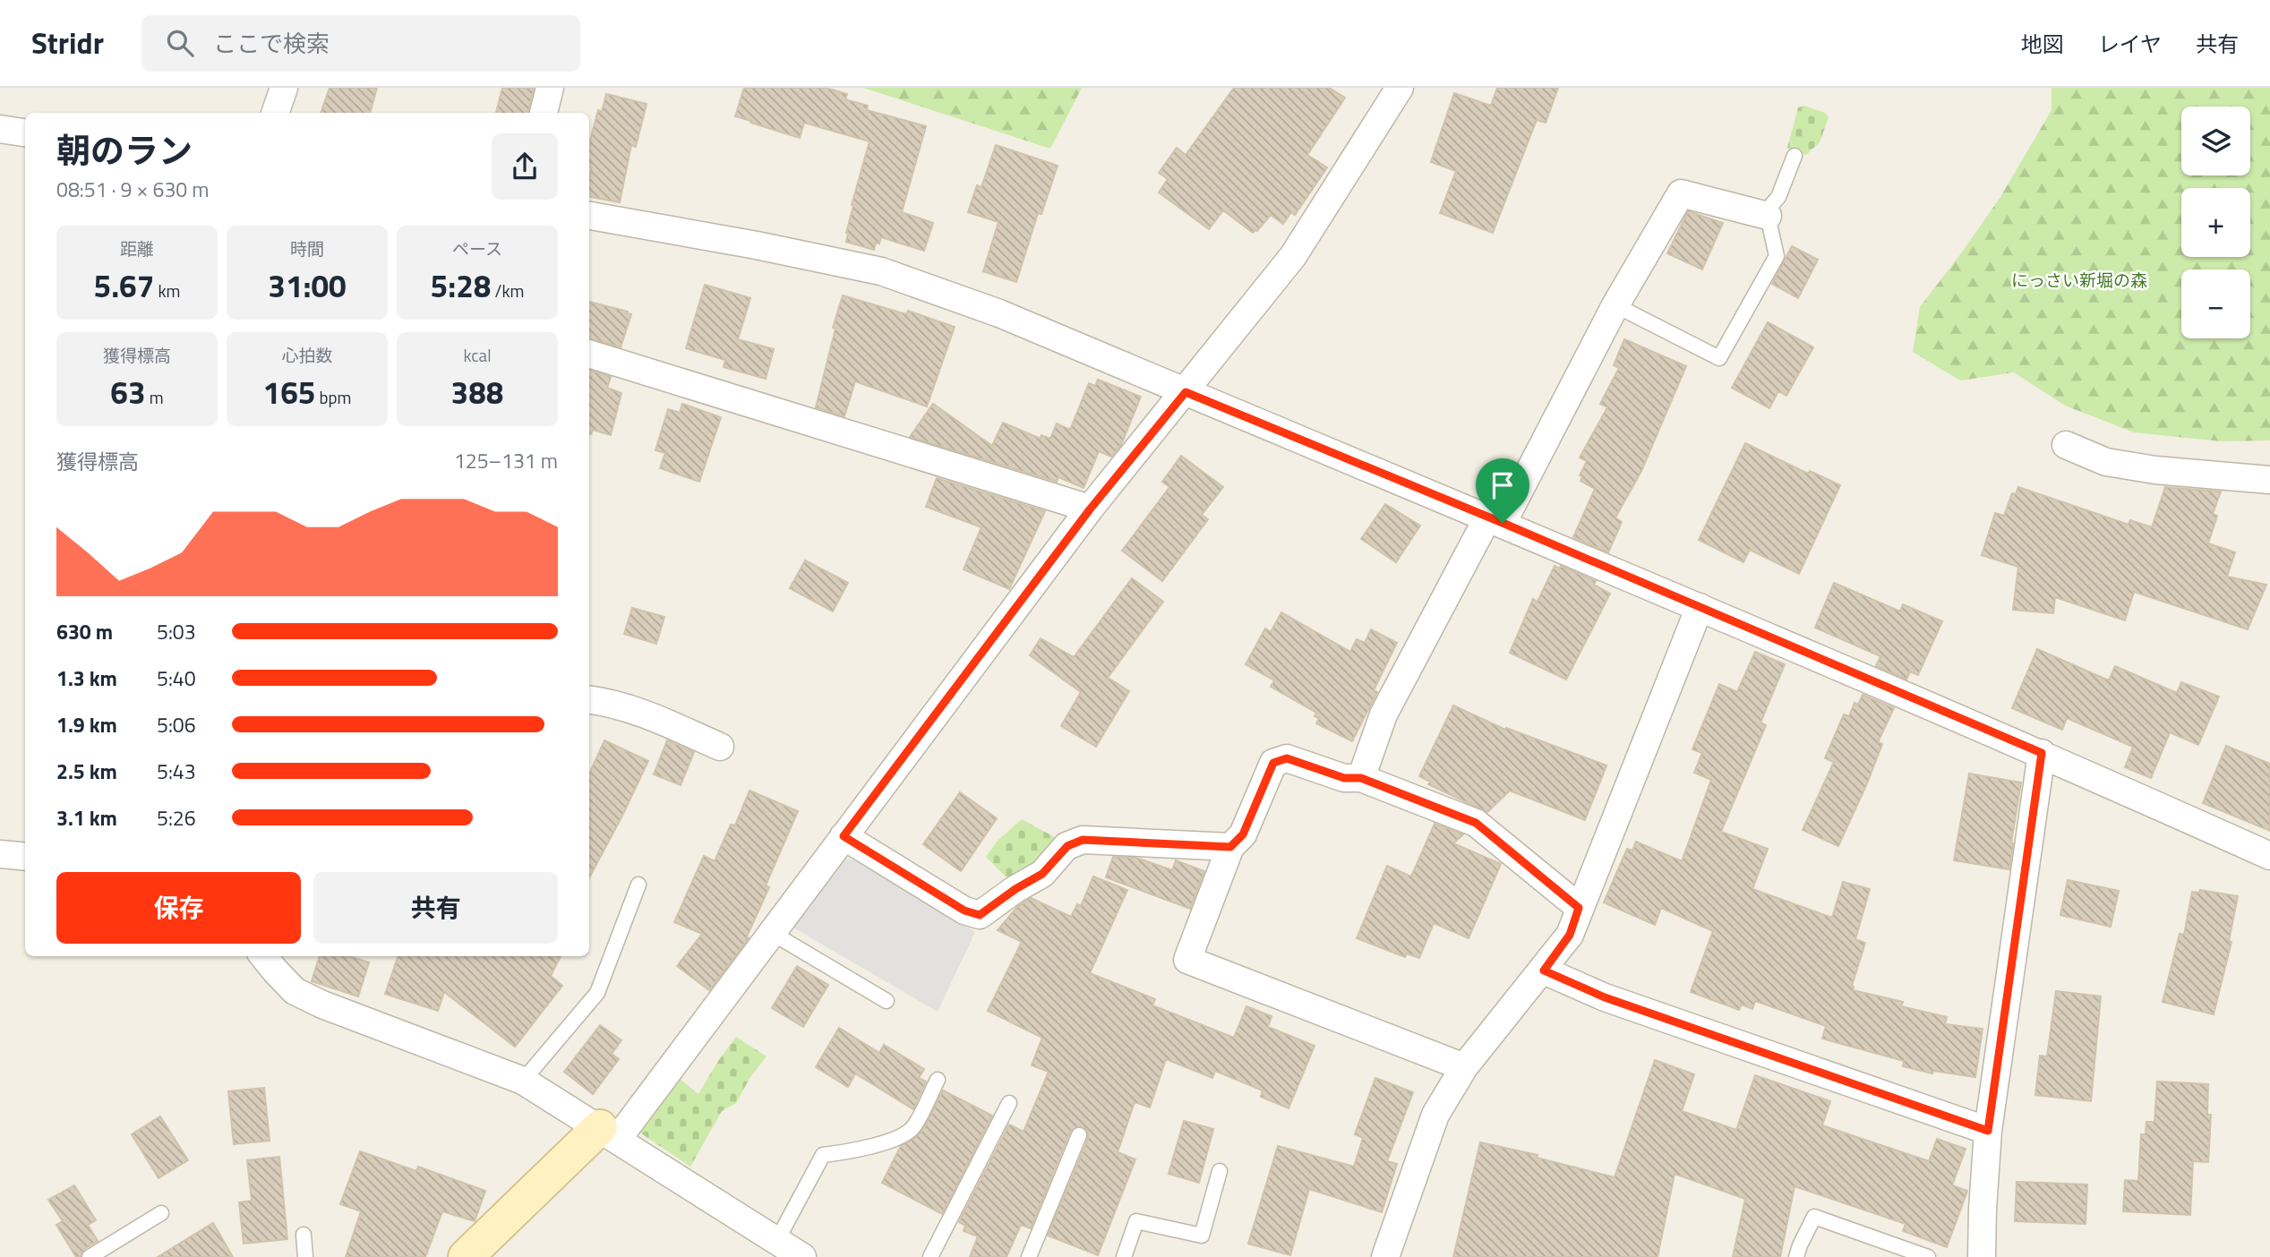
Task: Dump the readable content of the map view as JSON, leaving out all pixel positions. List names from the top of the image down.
{
  "parks": ["にっさい新堀の森"],
  "page": {
    "header": "Stridr",
    "search": "ここで検索",
    "nav": ["地図", "レイヤ", "共有"],
    "map_buttons": ["+", "−"],
    "heading": ["朝のラン", "08:51 · 9 × 630 m"],
    "stats": [
      ["距離", "5.67 km"],
      ["時間", "31:00"],
      ["ペース", "5:28 /km"],
      ["獲得標高", "63 m"],
      ["心拍数", "165 bpm"],
      ["kcal", "388"]
    ],
    "chart": ["獲得標高", "125–131 m"],
    "list": [
      {
        "name": "630 m",
        "note": "5:03"
      },
      {
        "name": "1.3 km",
        "note": "5:40"
      },
      {
        "name": "1.9 km",
        "note": "5:06"
      },
      {
        "name": "2.5 km",
        "note": "5:43"
      },
      {
        "name": "3.1 km",
        "note": "5:26"
      }
    ],
    "buttons": ["保存", "共有"]
  }
}
